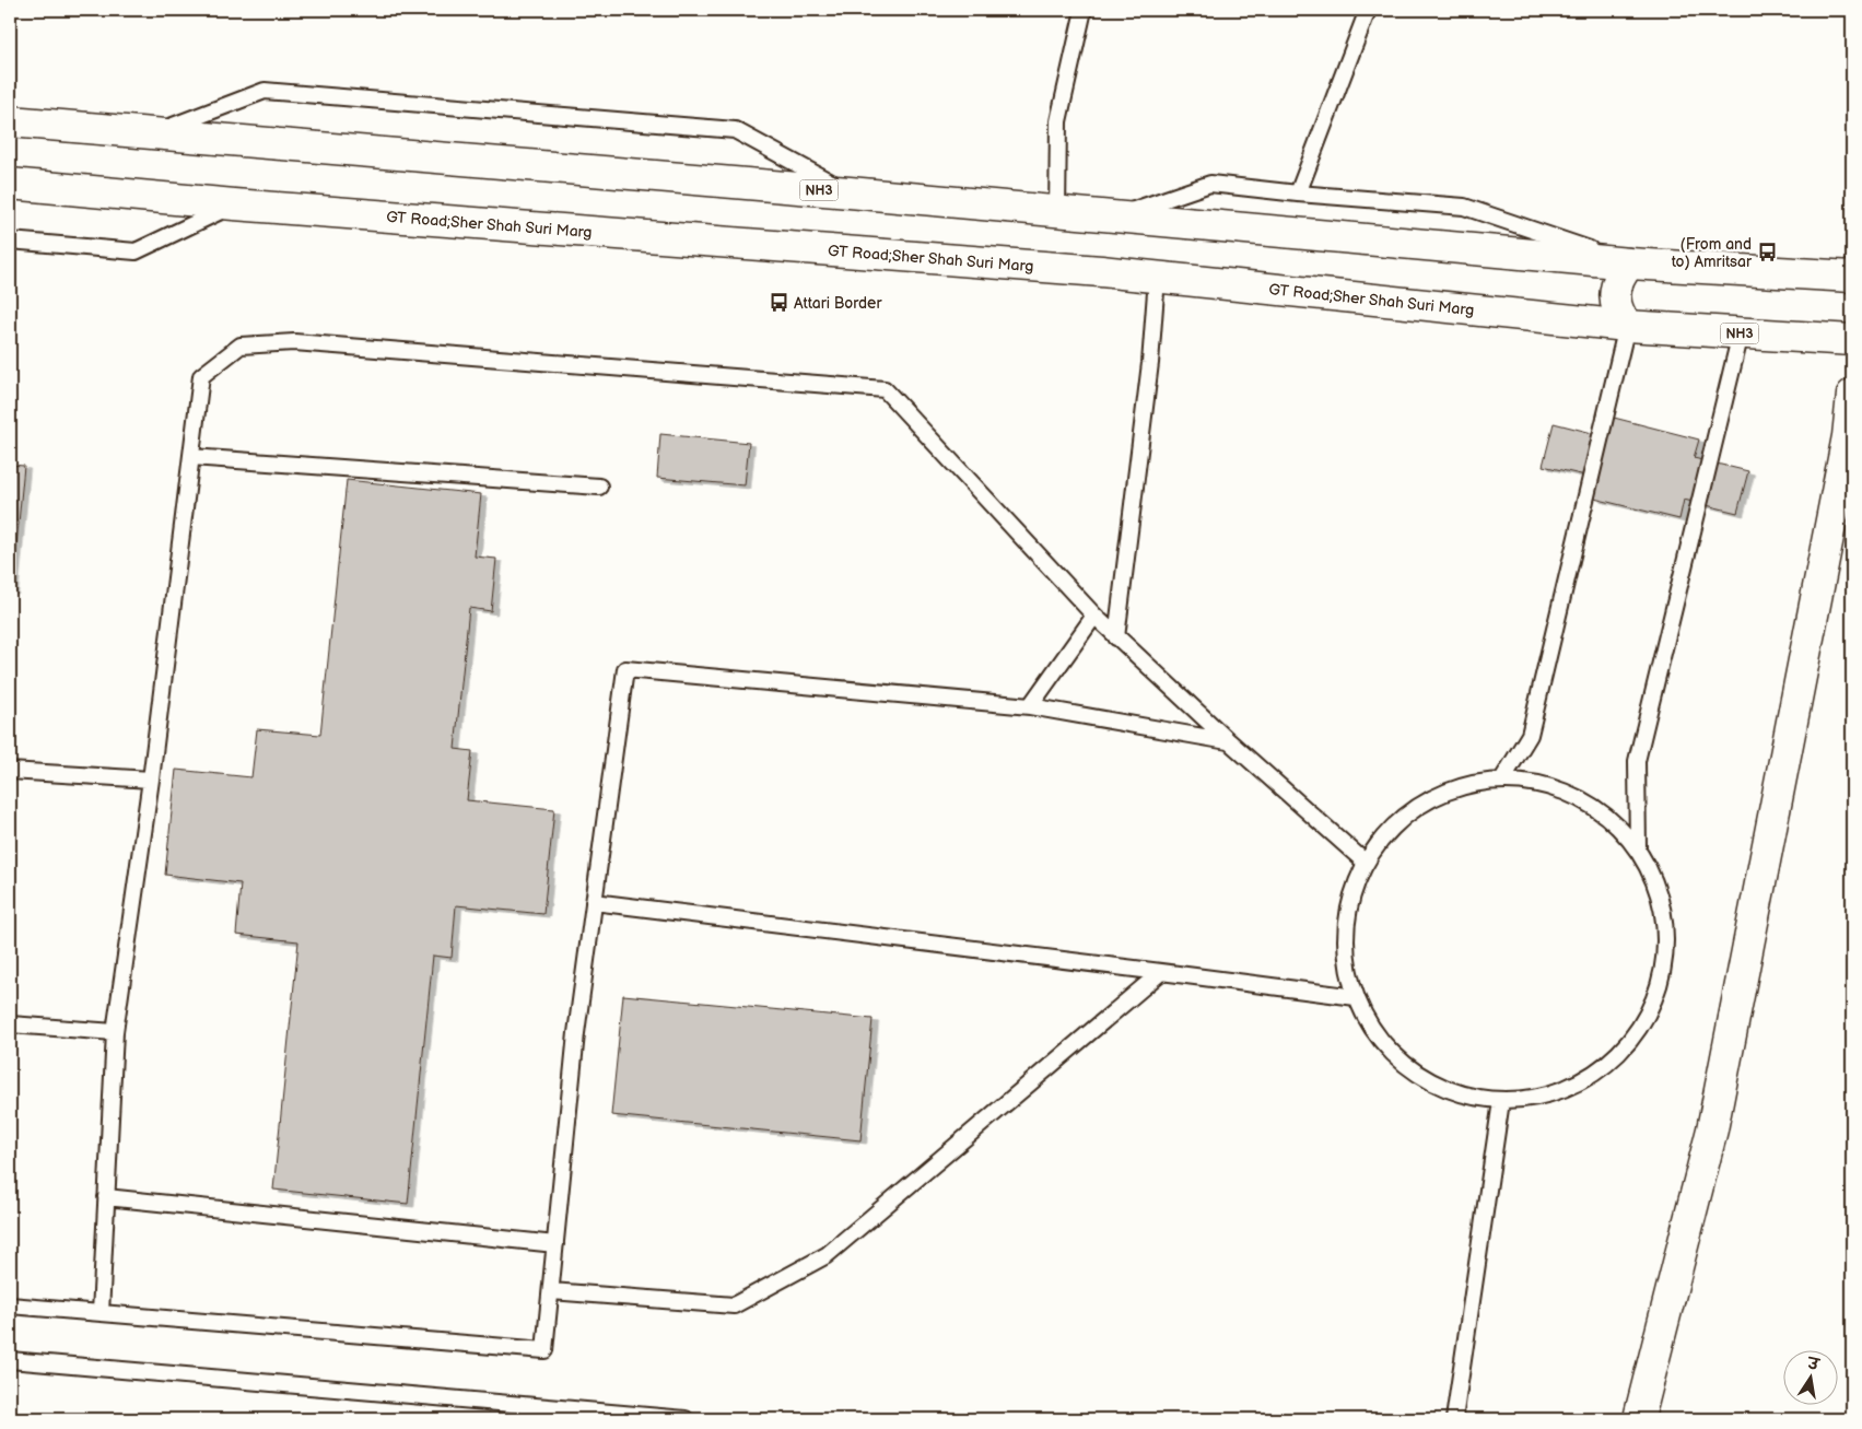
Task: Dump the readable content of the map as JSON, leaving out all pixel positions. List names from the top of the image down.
{
  "streets": {
    "main road": ["NH3", "GT Road;Sher Shah Suri Marg"]
  },
  "places": {
    "bus stop": ["(From and to) Amritsar", "Attari Border"]
  },
  "north": "top"
}
